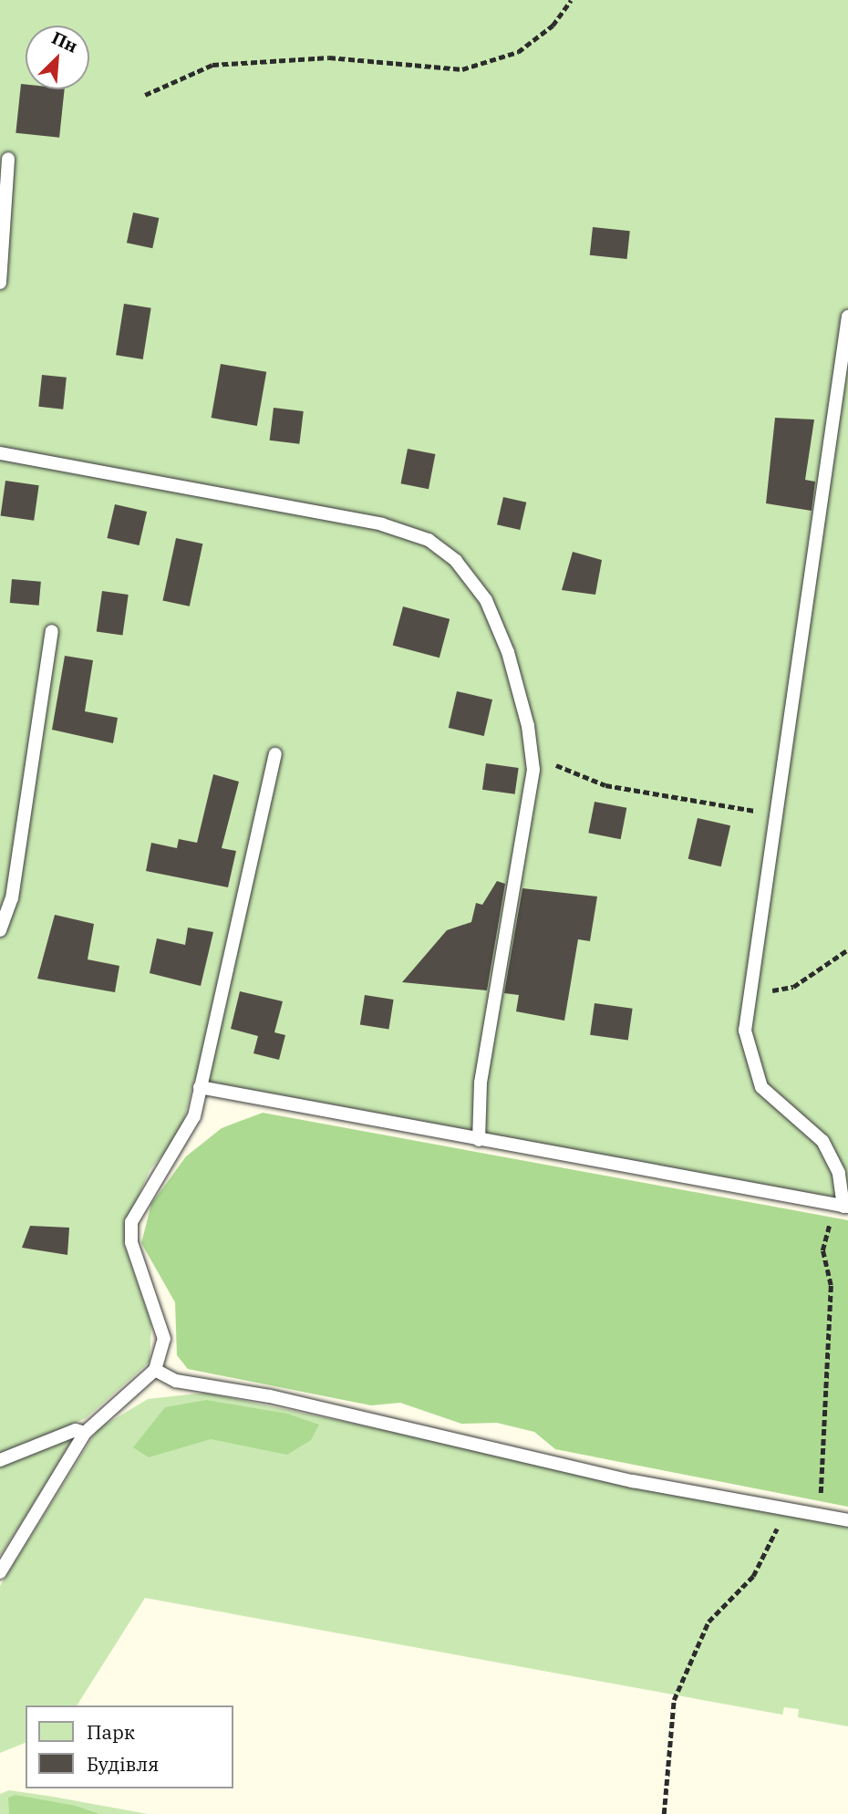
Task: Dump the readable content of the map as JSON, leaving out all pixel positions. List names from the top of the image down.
{
  "legend": ["Парк", "Будівля"],
  "north": "top right"
}
